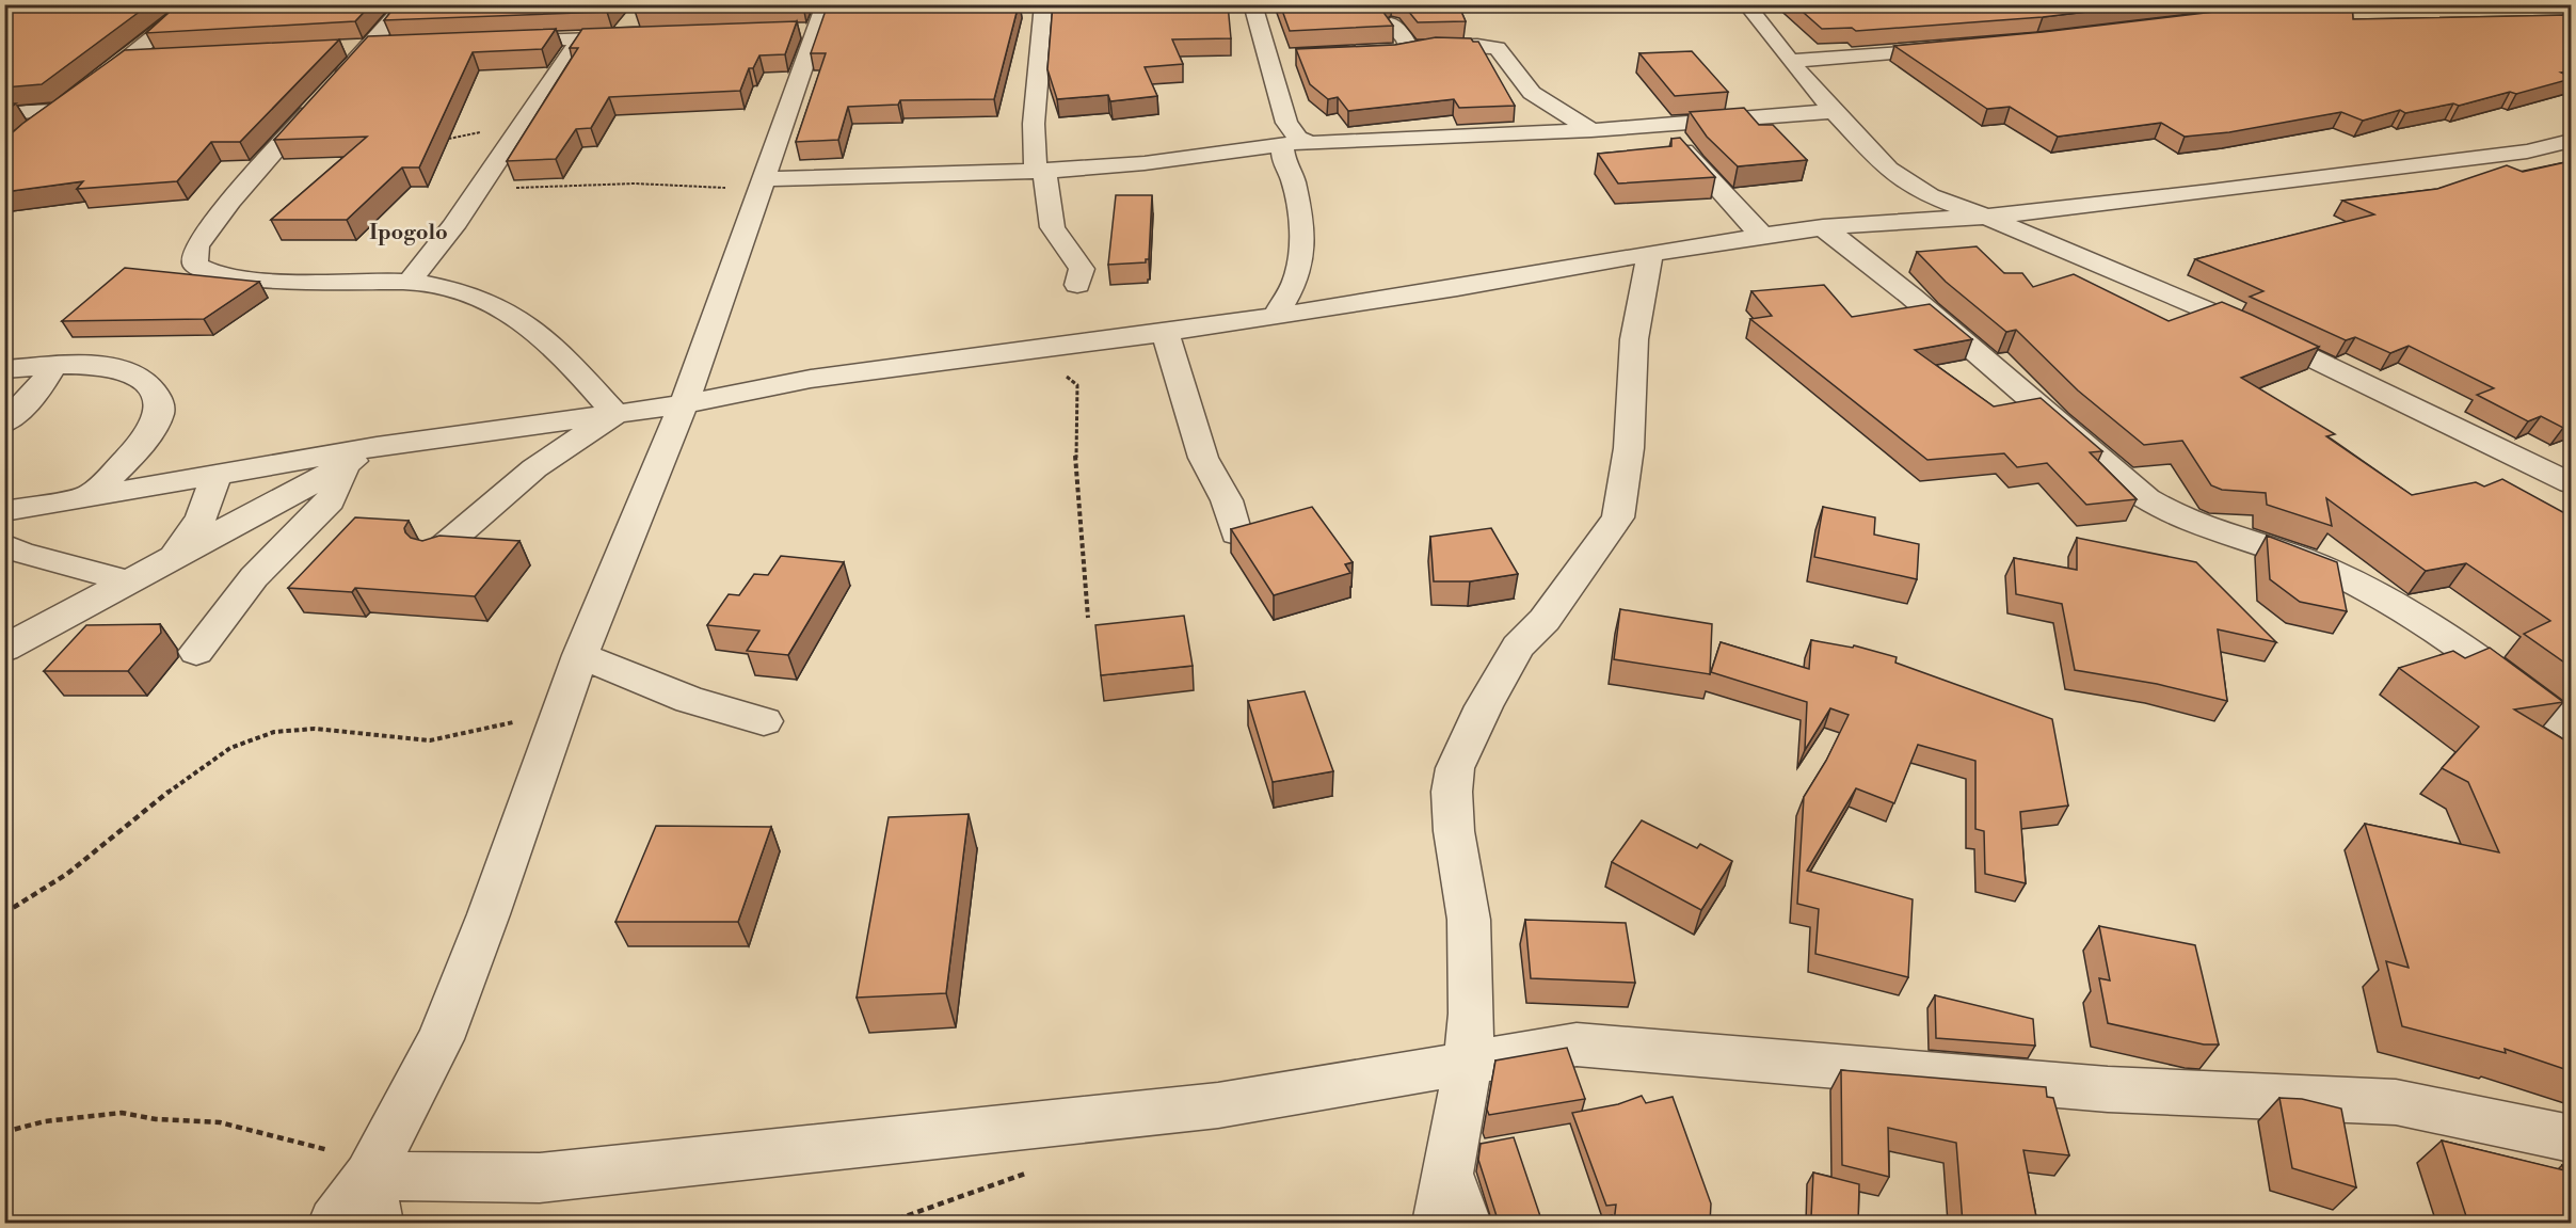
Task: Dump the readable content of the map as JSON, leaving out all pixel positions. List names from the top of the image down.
{
  "districts": ["Ipogolo"]
}
